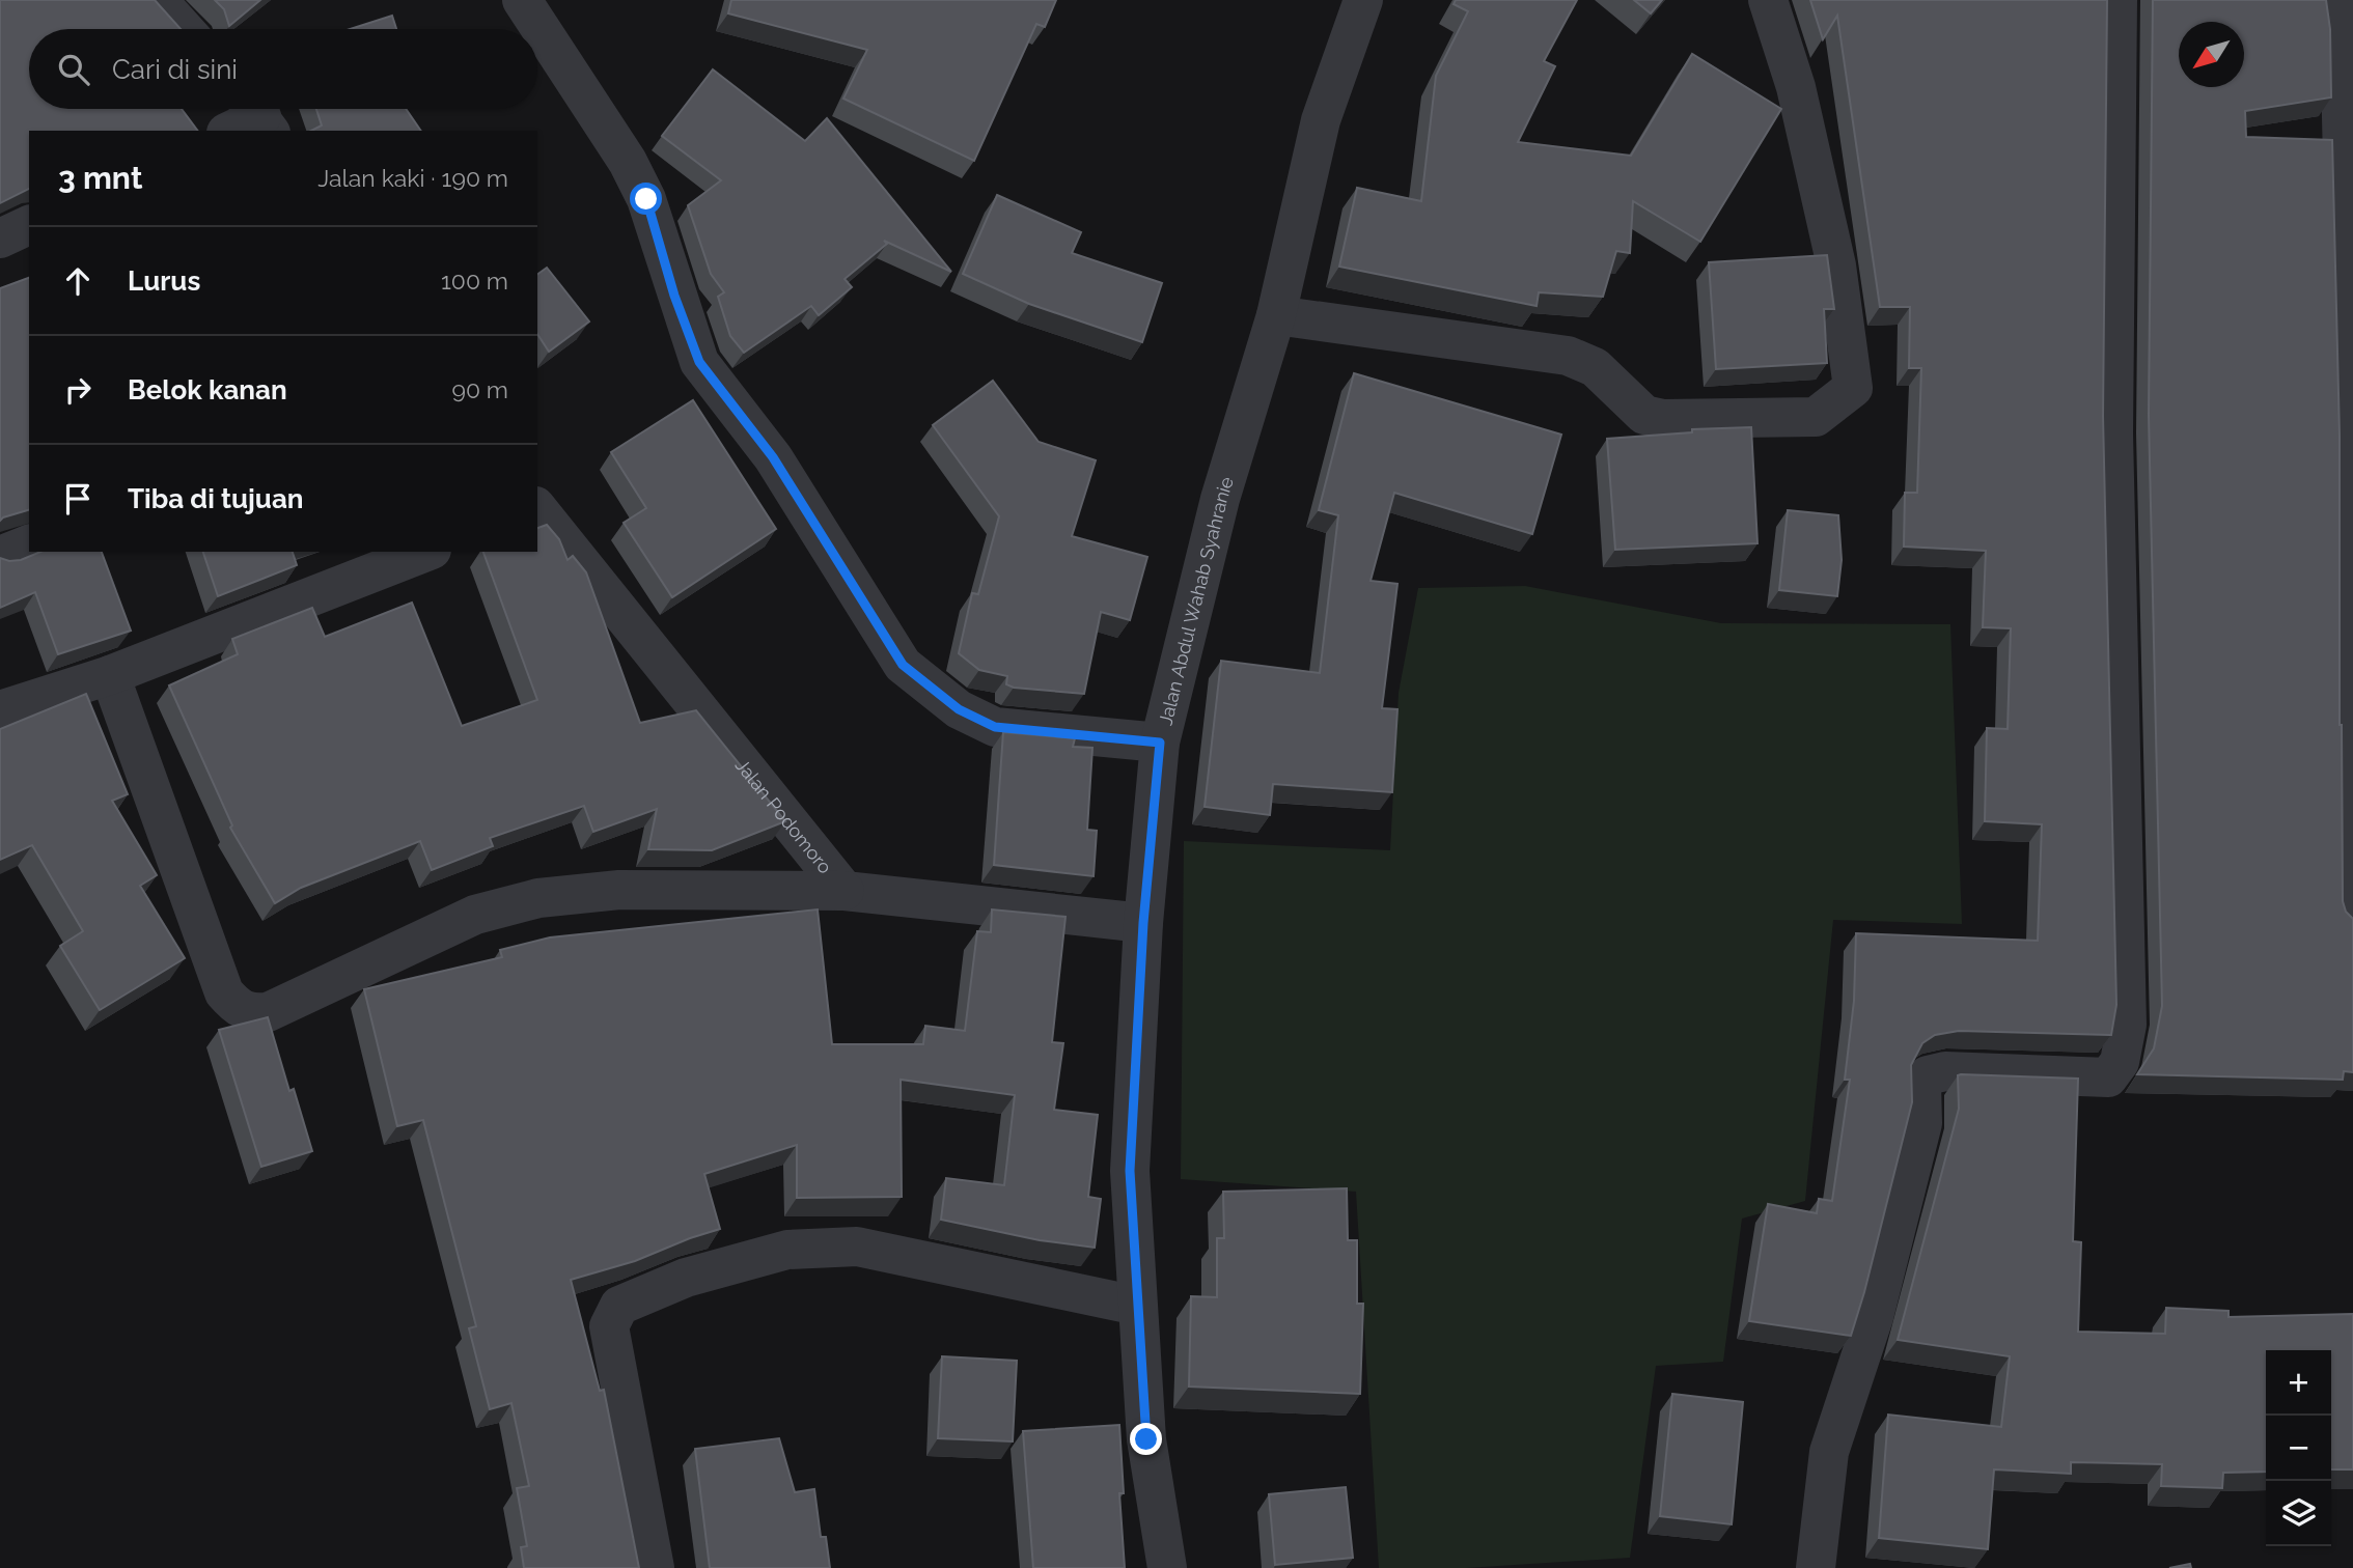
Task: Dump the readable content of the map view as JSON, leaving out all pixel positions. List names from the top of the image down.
{
  "streets": {
    "street": ["Jalan Abdul Wahab Syahranie", "Jalan Podomoro"]
  },
  "crossings": [
    ["Jalan Abdul Wahab Syahranie", "Jalan Podomoro"]
  ],
  "north": "bottom left",
  "page": {
    "search": "Cari di sini",
    "heading": ["3 mnt", "Jalan kaki · 190 m"],
    "list": [
      ["Lurus", "100 m"],
      ["Belok kanan", "90 m"],
      "Tiba di tujuan"
    ],
    "map_buttons": ["+", "−"]
  }
}
